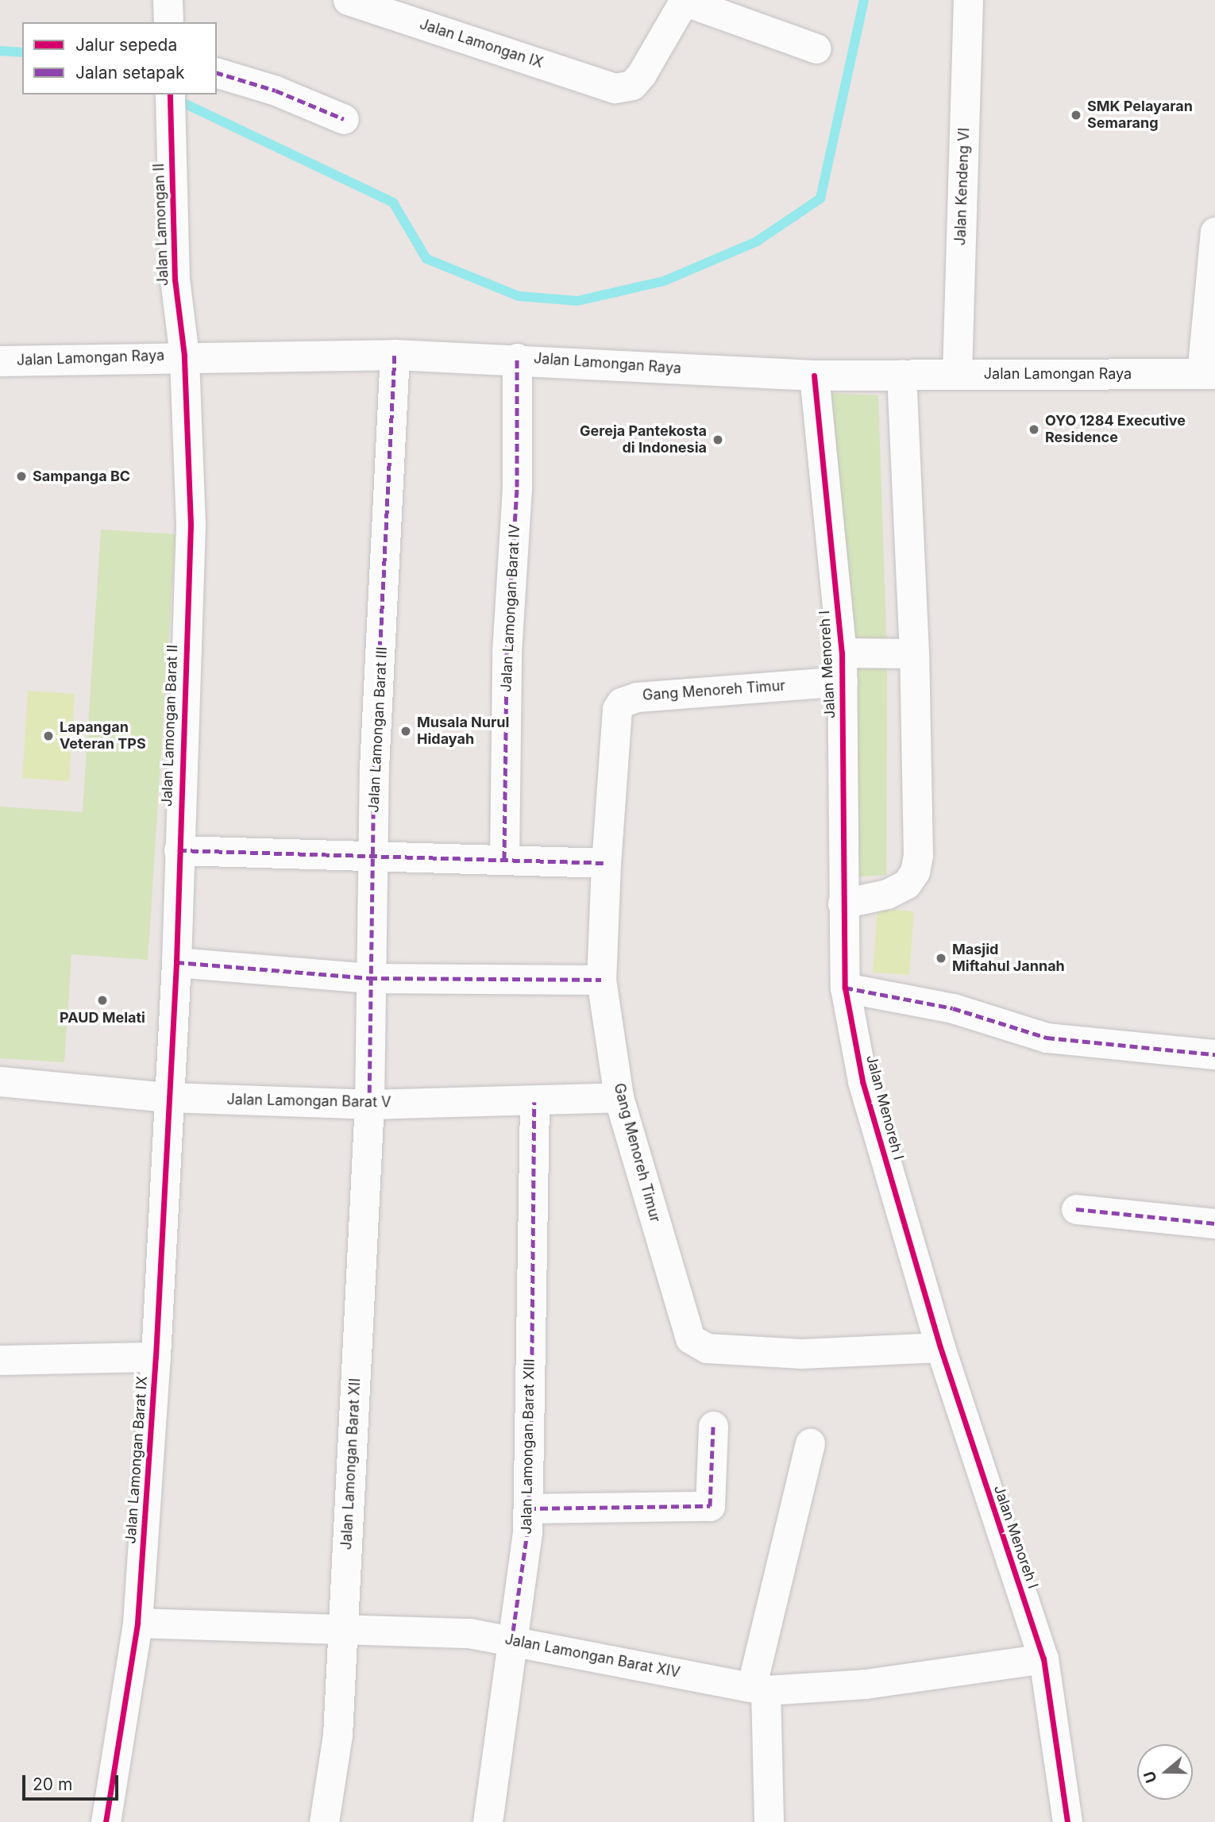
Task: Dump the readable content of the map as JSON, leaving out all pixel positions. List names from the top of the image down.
{
  "streets": {
    "street": [
      "Jalan Lamongan IX",
      "Jalan Kendeng VI",
      "Jalan Lamongan II",
      "Jalan Lamongan Raya",
      "Jalan Lamongan Barat IV",
      "Jalan Menoreh I",
      "Gang Menoreh Timur",
      "Jalan Lamongan Barat II",
      "Jalan Lamongan Barat III",
      "Jalan Lamongan Barat V",
      "Jalan Lamongan Barat XIII",
      "Jalan Lamongan Barat IX",
      "Jalan Lamongan Barat XII",
      "Jalan Lamongan Barat XIV"
    ]
  },
  "crossings": [
    ["Jalan Kendeng VI", "Jalan Lamongan Raya"],
    ["Jalan Lamongan II", "Jalan Lamongan Raya"],
    ["Jalan Lamongan II", "Jalan Lamongan Barat II"],
    ["Jalan Lamongan Raya", "Jalan Lamongan Barat IV"],
    ["Jalan Lamongan Raya", "Jalan Menoreh I"],
    ["Jalan Lamongan Raya", "Jalan Lamongan Barat II"],
    ["Jalan Lamongan Raya", "Jalan Lamongan Barat III"],
    ["Jalan Menoreh I", "Gang Menoreh Timur"],
    ["Jalan Menoreh I", "Jalan Lamongan Barat XIV"],
    ["Gang Menoreh Timur", "Jalan Lamongan Barat V"],
    ["Jalan Lamongan Barat II", "Jalan Lamongan Barat V"],
    ["Jalan Lamongan Barat II", "Jalan Lamongan Barat IX"],
    ["Jalan Lamongan Barat III", "Jalan Lamongan Barat V"],
    ["Jalan Lamongan Barat III", "Jalan Lamongan Barat XII"],
    ["Jalan Lamongan Barat V", "Jalan Lamongan Barat XIII"],
    ["Jalan Lamongan Barat V", "Jalan Lamongan Barat IX"],
    ["Jalan Lamongan Barat V", "Jalan Lamongan Barat XII"],
    ["Jalan Lamongan Barat XIII", "Jalan Lamongan Barat XIV"],
    ["Jalan Lamongan Barat IX", "Jalan Lamongan Barat XIV"],
    ["Jalan Lamongan Barat XII", "Jalan Lamongan Barat XIV"]
  ],
  "places": [
    "SMK Pelayaran Semarang",
    "OYO 1284 Executive Residence",
    "Gereja Pantekosta di Indonesia",
    "Sampanga BC",
    "Musala Nurul Hidayah",
    "Lapangan Veteran TPS",
    "Masjid Miftahul Jannah",
    "PAUD Melati"
  ],
  "legend": ["Jalur sepeda", "Jalan setapak"],
  "scale_bar": "20 m",
  "north": "left"
}
